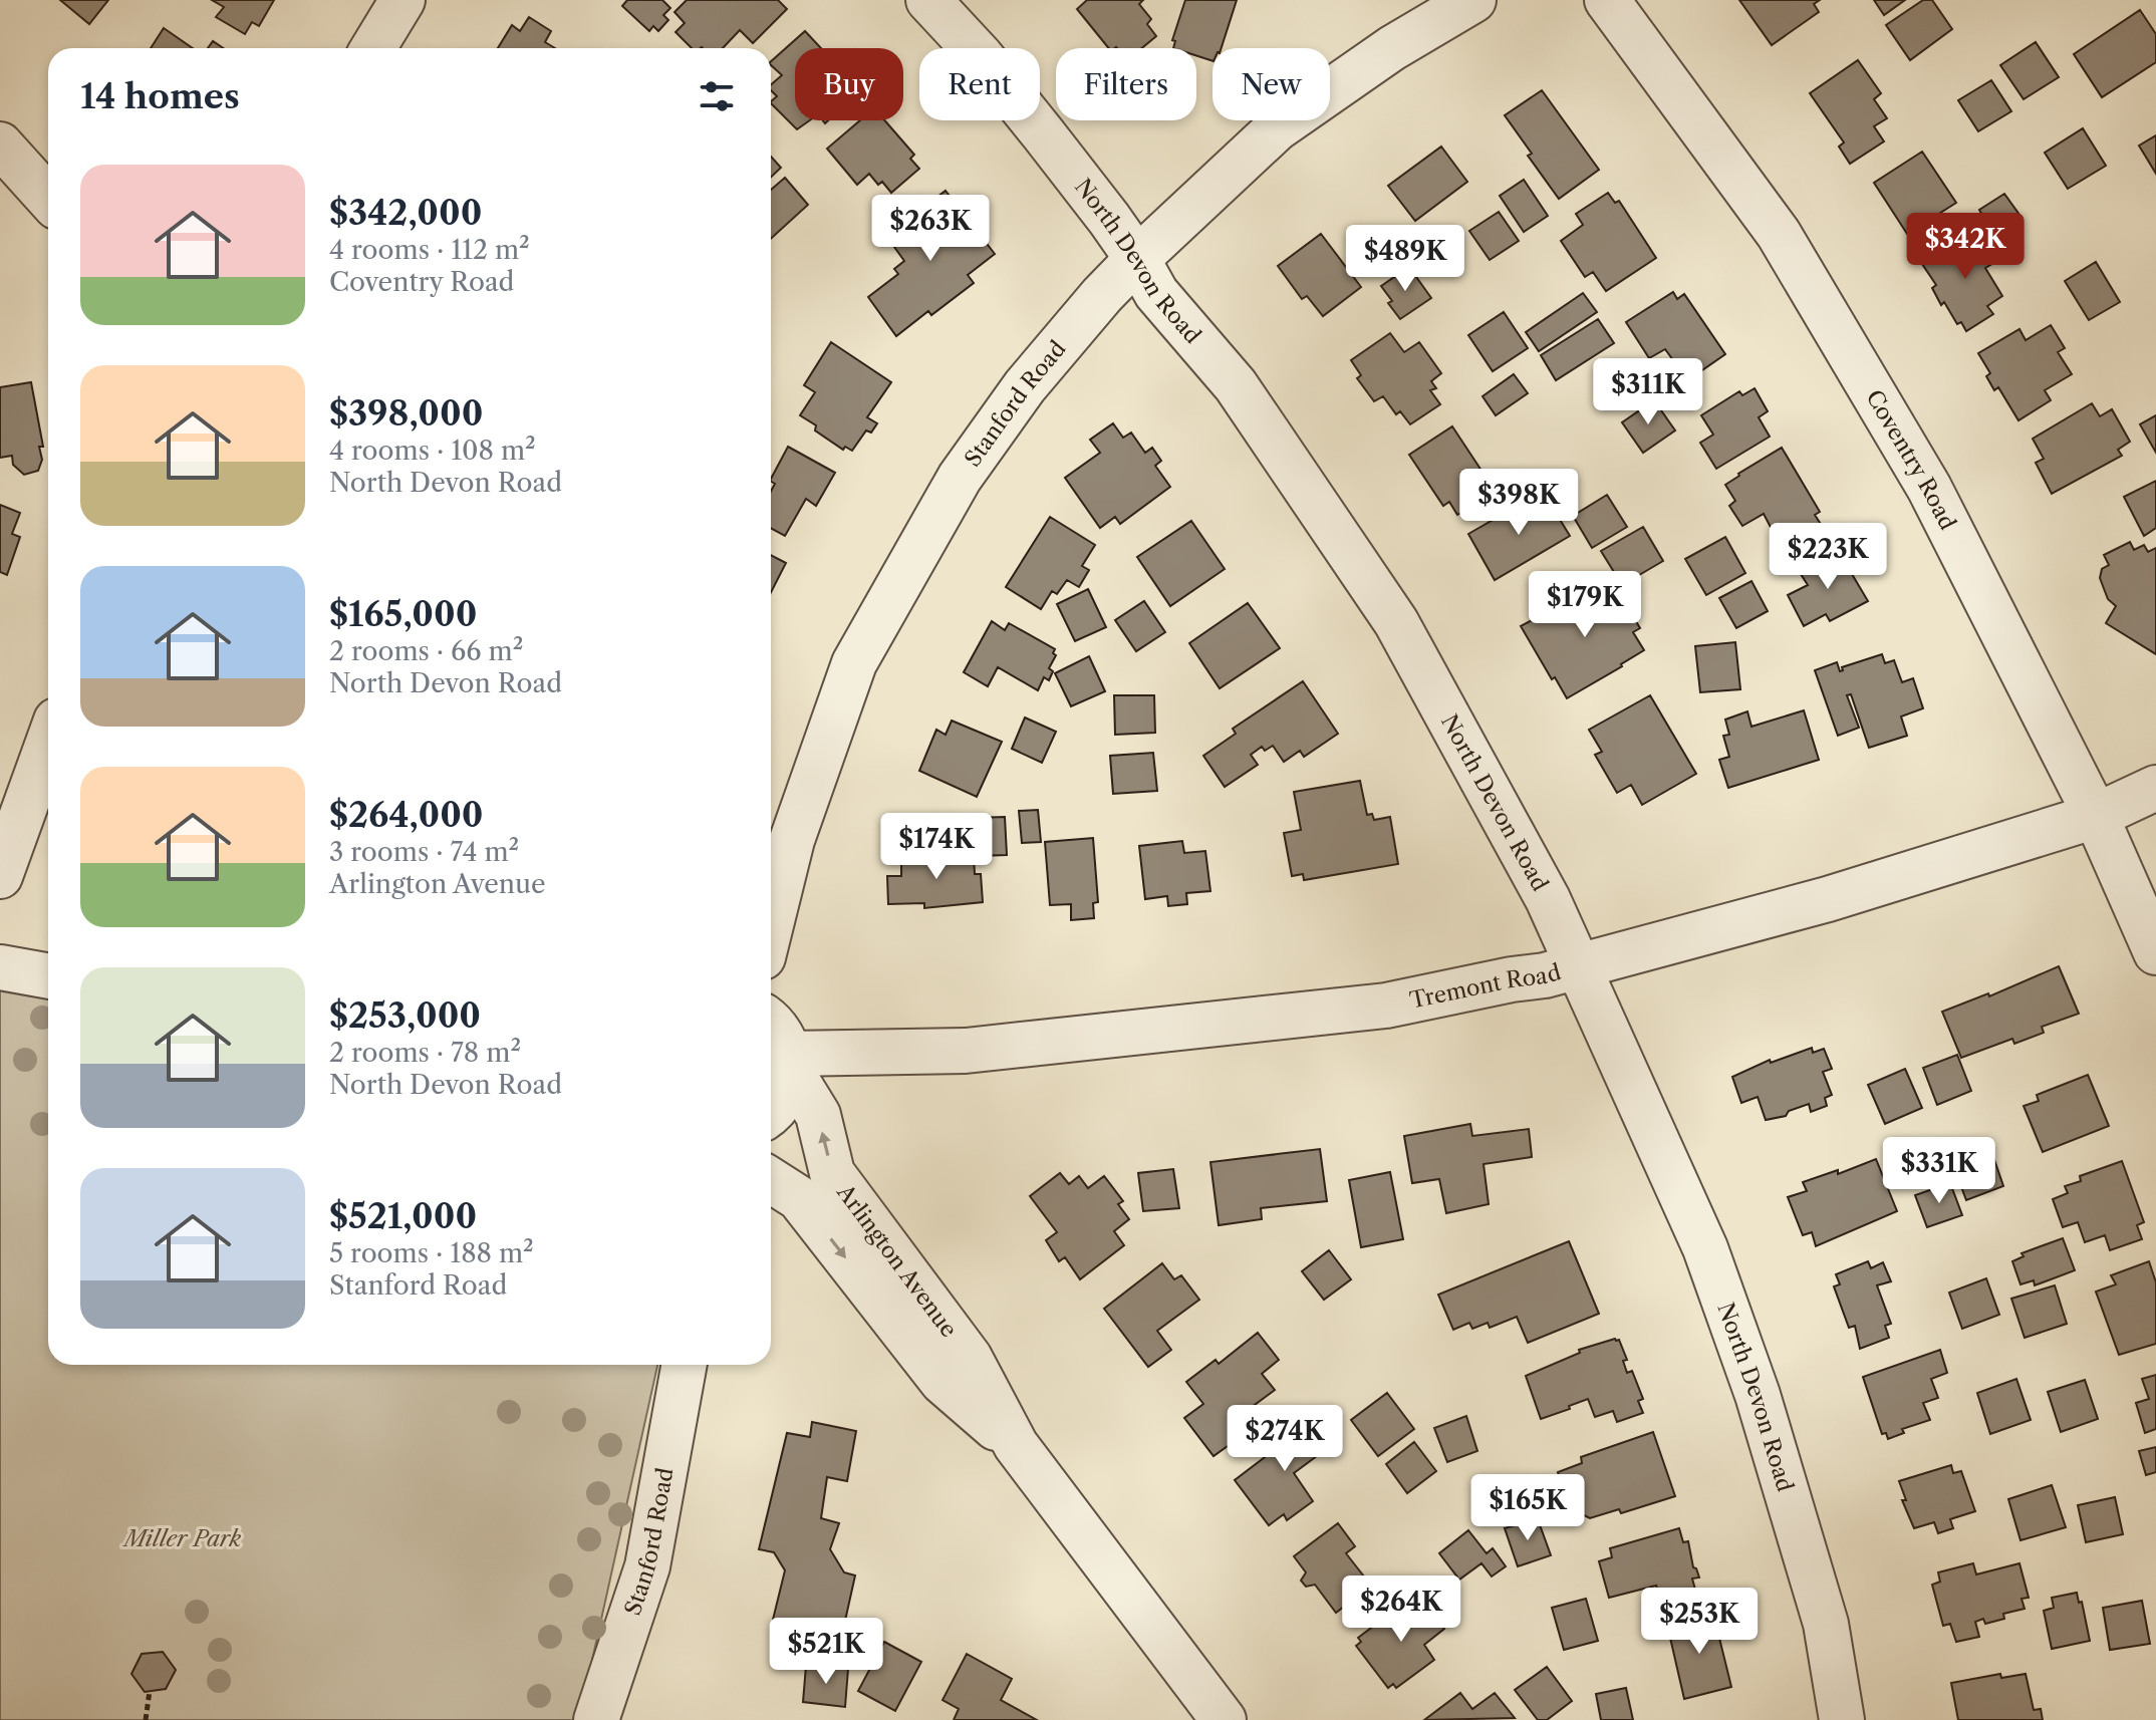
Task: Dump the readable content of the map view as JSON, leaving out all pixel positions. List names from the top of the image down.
{
  "streets": {
    "street": [
      "North Devon Road",
      "Stanford Road",
      "Coventry Road",
      "Tremont Road",
      "Arlington Avenue"
    ]
  },
  "crossings": [
    ["North Devon Road", "Stanford Road"],
    ["North Devon Road", "Tremont Road"],
    ["Coventry Road", "Tremont Road"],
    ["Tremont Road", "Arlington Avenue"]
  ],
  "parks": ["Miller Park"],
  "page": {
    "chip": [
      "Buy",
      "Rent",
      "Filters",
      "New"
    ],
    "heading": "14 homes",
    "list": [
      {
        "name": "$342,000",
        "note": "4 rooms · 112 m² · Coventry Road"
      },
      {
        "name": "$398,000",
        "note": "4 rooms · 108 m² · North Devon Road"
      },
      {
        "name": "$165,000",
        "note": "2 rooms · 66 m² · North Devon Road"
      },
      {
        "name": "$264,000",
        "note": "3 rooms · 74 m² · Arlington Avenue"
      },
      {
        "name": "$253,000",
        "note": "2 rooms · 78 m² · North Devon Road"
      },
      {
        "name": "$521,000",
        "note": "5 rooms · 188 m² · Stanford Road"
      }
    ],
    "price": [
      "$263K",
      "$342K",
      "$489K",
      "$311K",
      "$398K",
      "$223K",
      "$179K",
      "$174K",
      "$331K",
      "$274K",
      "$165K",
      "$264K",
      "$253K",
      "$521K"
    ]
  }
}
